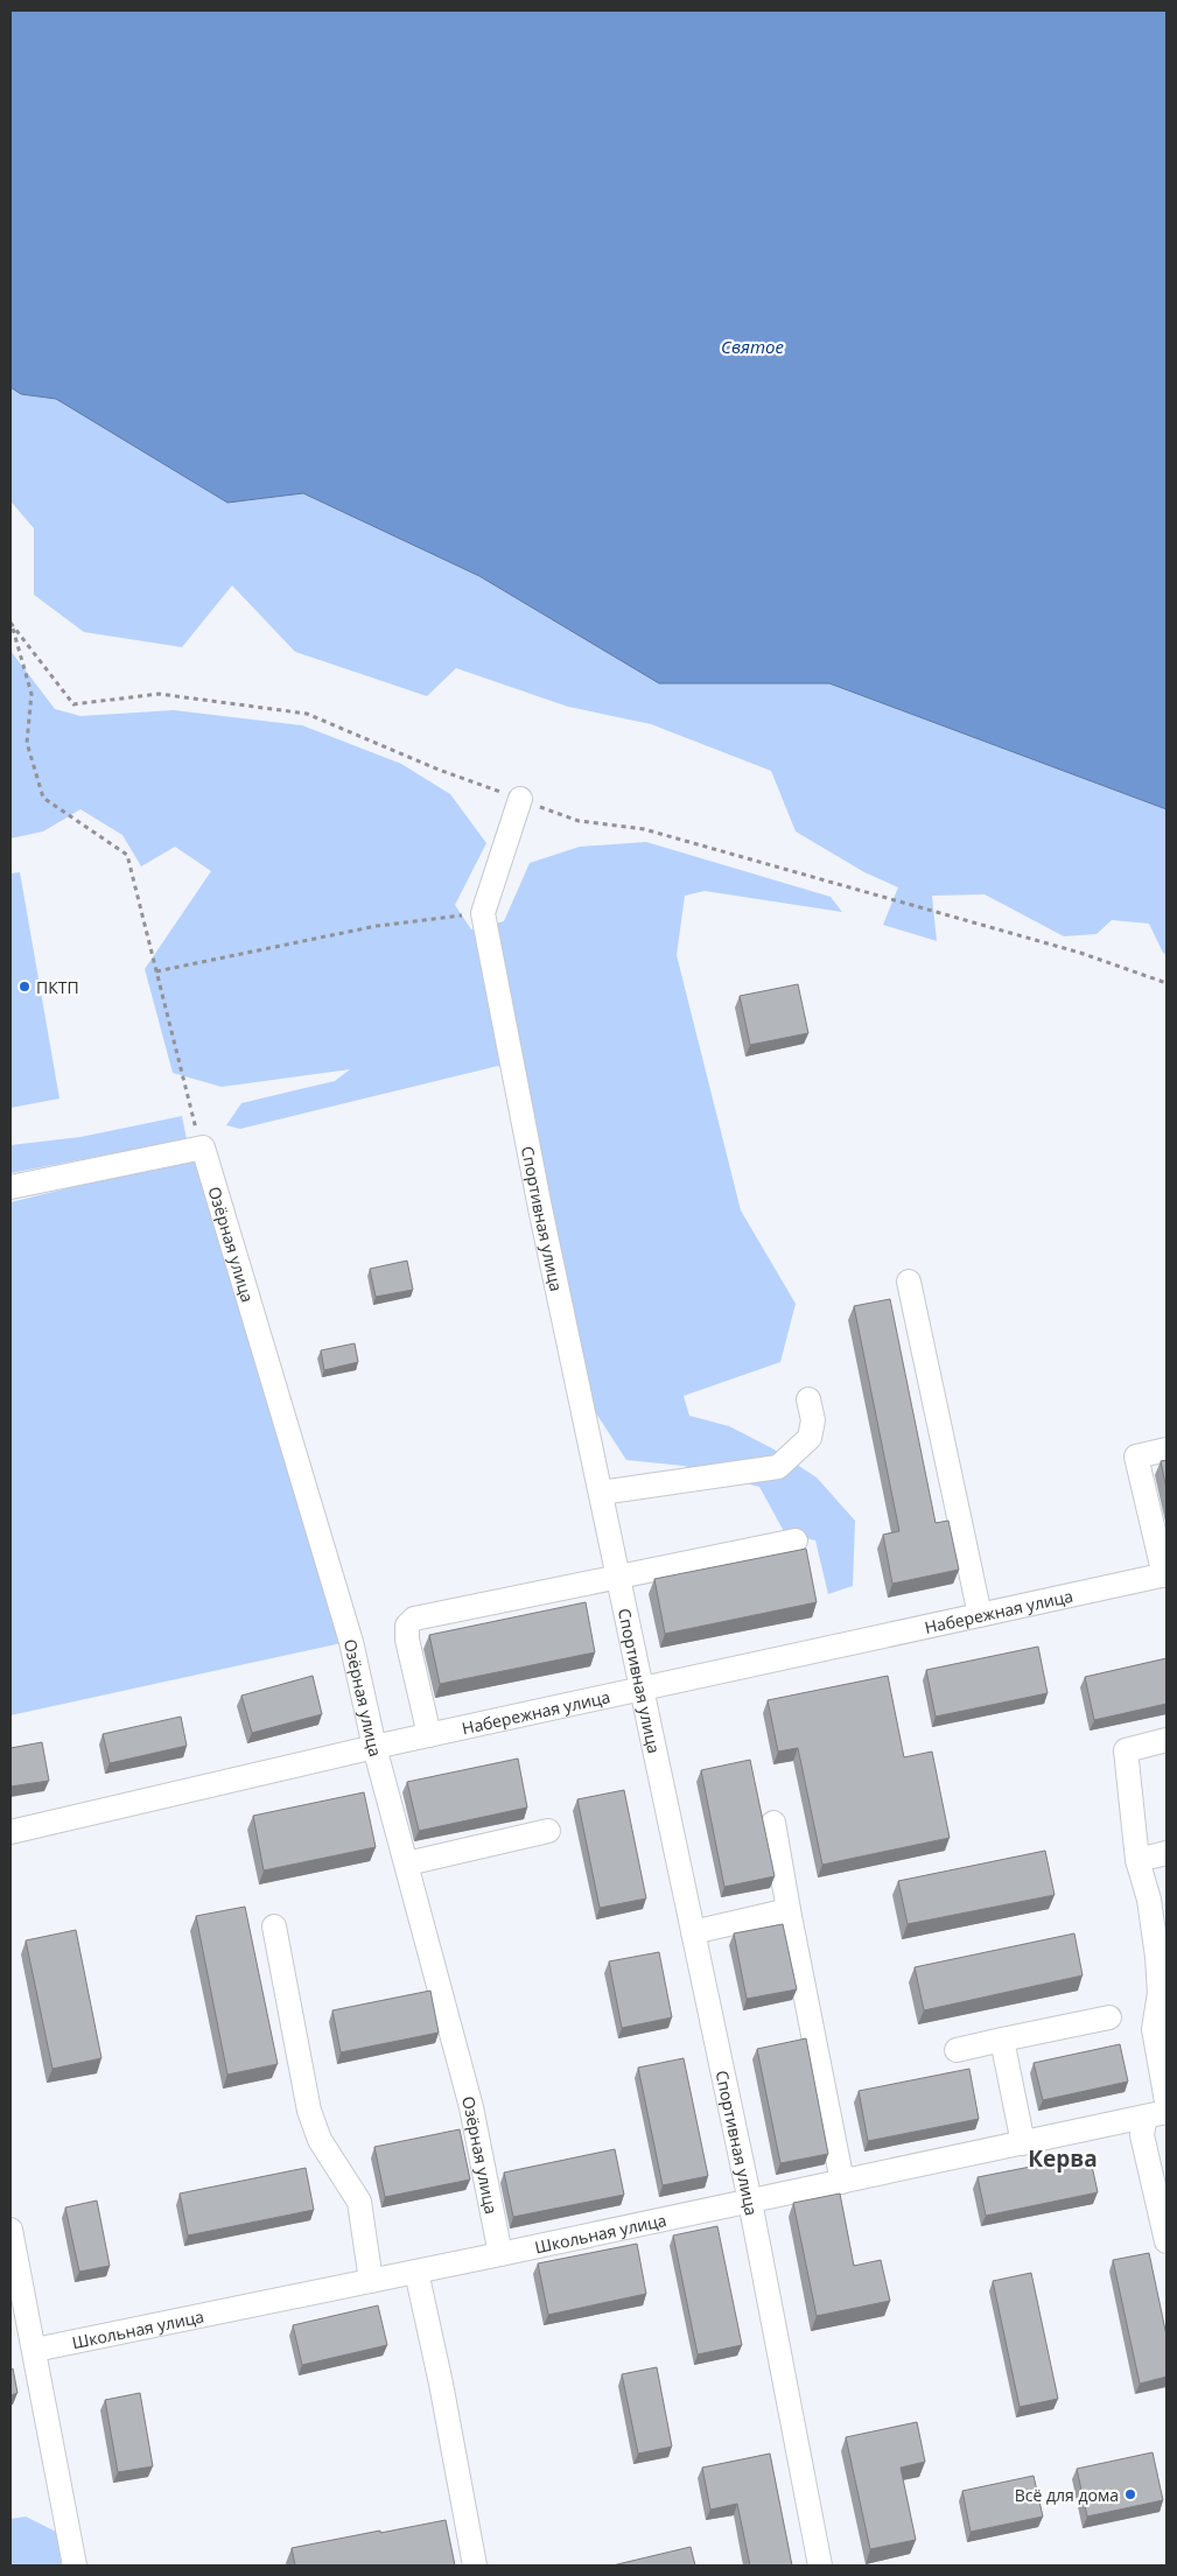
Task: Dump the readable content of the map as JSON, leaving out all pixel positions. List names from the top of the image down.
{
  "streets": {
    "street": [
      "Спортивная улица",
      "Озёрная улица",
      "Набережная улица",
      "Школьная улица"
    ]
  },
  "crossings": [
    ["Спортивная улица", "Набережная улица"],
    ["Спортивная улица", "Школьная улица"],
    ["Озёрная улица", "Набережная улица"],
    ["Озёрная улица", "Школьная улица"]
  ],
  "districts": ["Керва"],
  "water": ["Святое"],
  "places": ["ПКТП", "Всё для дома"]
}
